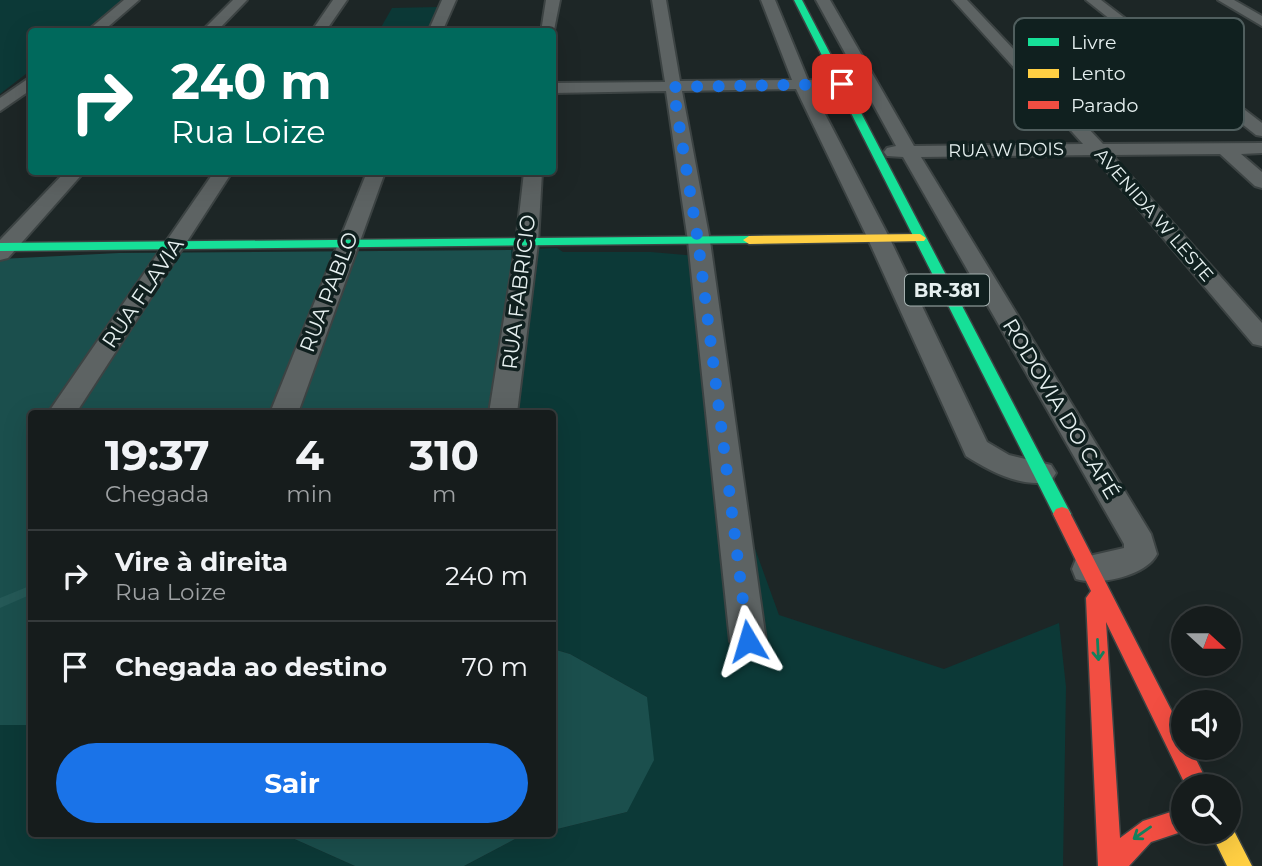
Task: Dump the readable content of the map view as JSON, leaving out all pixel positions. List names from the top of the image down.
{
  "streets": {
    "main road": ["BR-381"],
    "street": [
      "RUA W DOIS",
      "AVENIDA W LESTE",
      "RUA PABLO",
      "RUA FABRICIO",
      "RUA FLAVIA",
      "RODOVIA DO CAFÉ"
    ]
  },
  "crossings": [
    ["RUA W DOIS", "AVENIDA W LESTE"],
    ["RUA W DOIS", "BR-381"],
    ["RUA W DOIS", "RODOVIA DO CAFÉ"],
    ["BR-381", "RODOVIA DO CAFÉ"]
  ],
  "legend": ["Livre", "Lento", "Parado"],
  "north": "right",
  "page": {
    "turn": ["240 m", "Rua Loize"],
    "eta": [
      "19:37",
      "Chegada",
      "4",
      "min",
      "310",
      "m"
    ],
    "list": [
      {
        "name": "Vire à direita",
        "note": "Rua Loize",
        "value": "240 m"
      },
      {
        "name": "Chegada ao destino",
        "value": "70 m"
      }
    ],
    "buttons": "Sair"
  }
}
